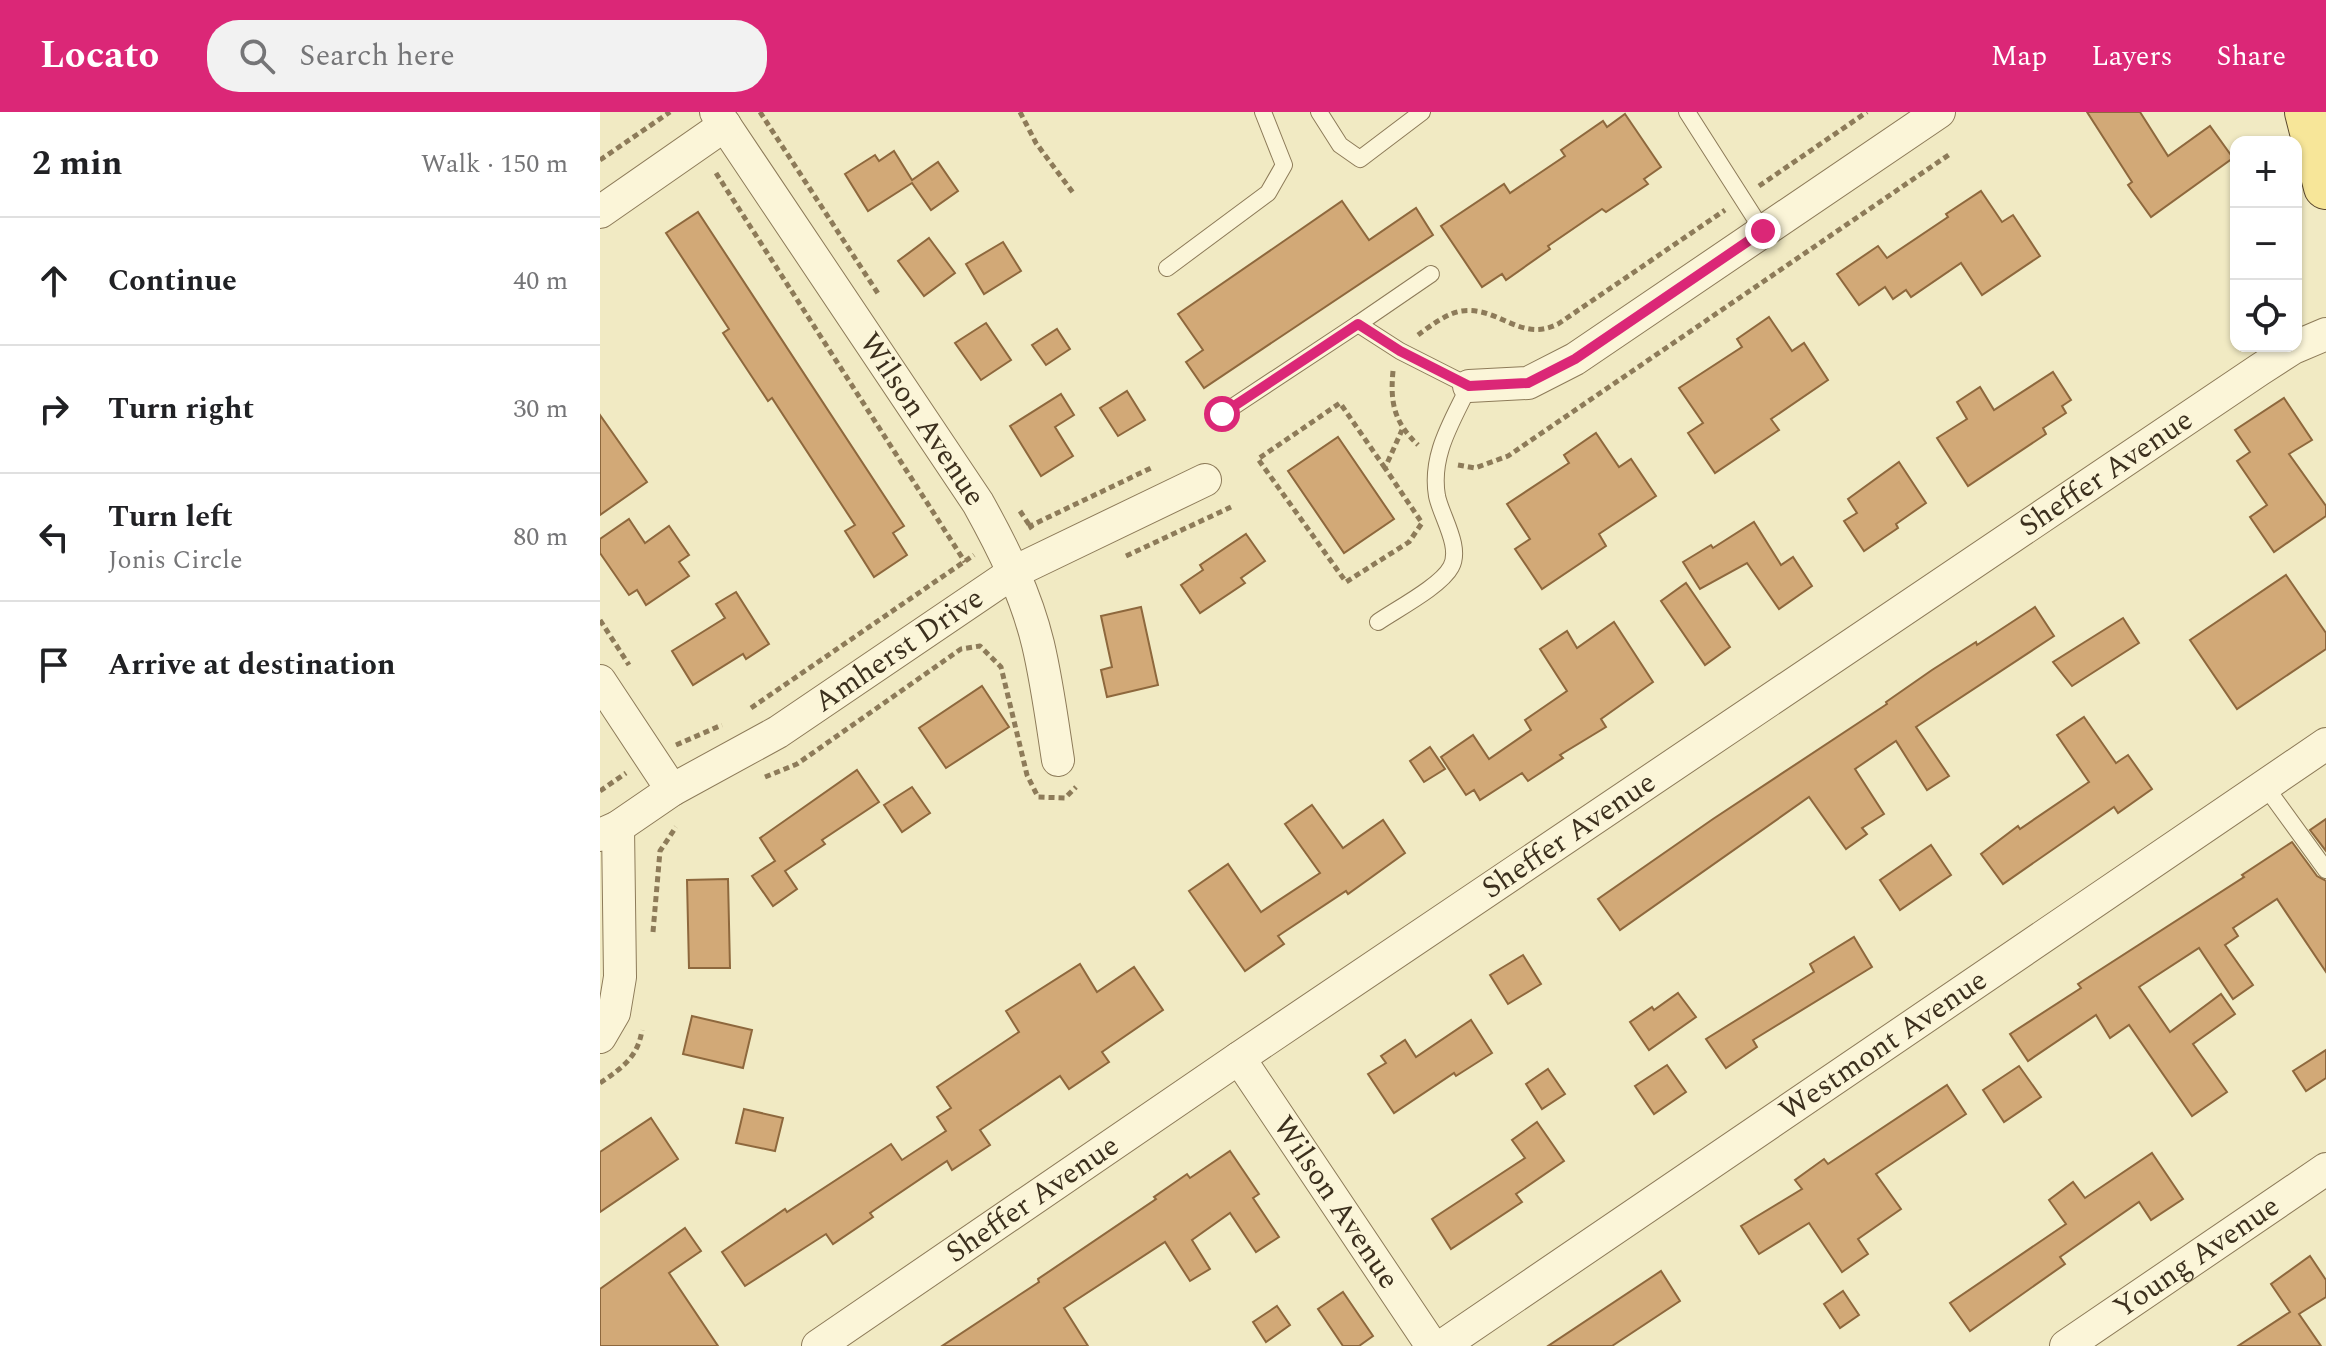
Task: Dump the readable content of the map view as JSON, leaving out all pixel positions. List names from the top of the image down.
{
  "streets": {
    "street": [
      "Wilson Avenue",
      "Sheffer Avenue",
      "Amherst Drive",
      "Westmont Avenue",
      "Young Avenue"
    ]
  },
  "crossings": [
    ["Wilson Avenue", "Sheffer Avenue"],
    ["Wilson Avenue", "Amherst Drive"]
  ],
  "page": {
    "header": "Locato",
    "search": "Search here",
    "nav": ["Map", "Layers", "Share"],
    "heading": ["2 min", "Walk · 150 m"],
    "map_buttons": ["+", "−"],
    "list": [
      ["Continue", "40 m"],
      ["Turn right", "30 m"],
      ["Turn left", "Jonis Circle", "80 m"],
      "Arrive at destination"
    ]
  }
}
